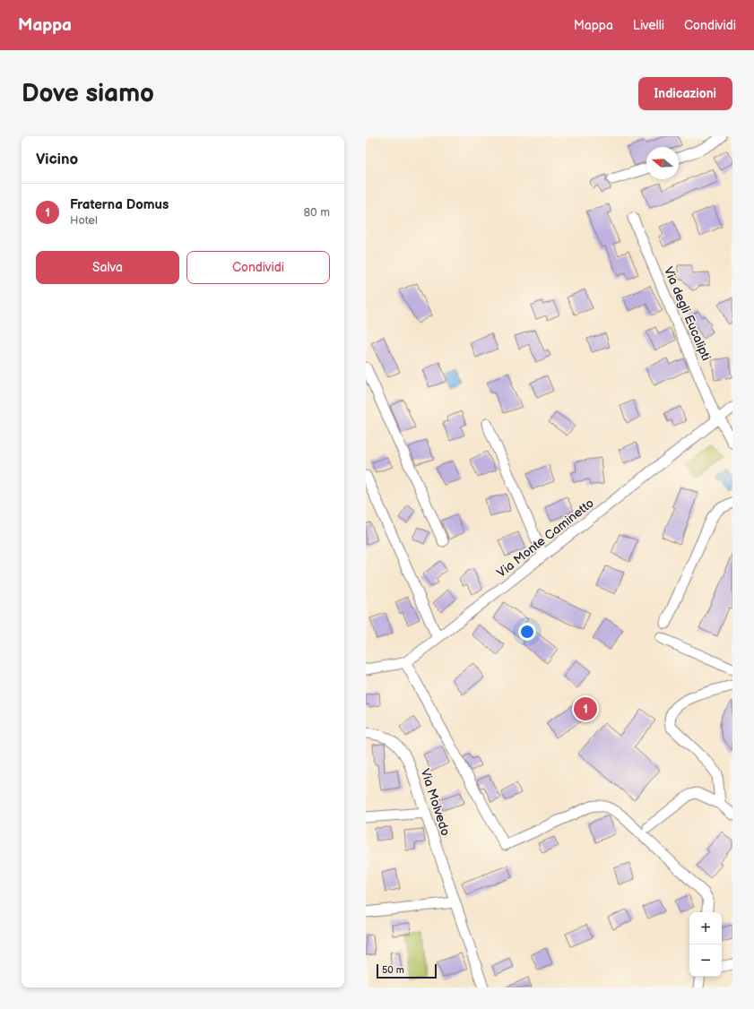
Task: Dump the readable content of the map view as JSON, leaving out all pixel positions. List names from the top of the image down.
{
  "streets": {
    "street": ["Via degli Eucalipti", "Via Monte Caminetto", "Via Molvedo"]
  },
  "crossings": [
    ["Via degli Eucalipti", "Via Monte Caminetto"]
  ],
  "scale_bar": "50 m",
  "north": "left",
  "page": {
    "header": "Mappa",
    "nav": ["Mappa", "Livelli", "Condividi"],
    "buttons": [
      "Indicazioni",
      ["Salva", "Condividi"]
    ],
    "title": "Dove siamo",
    "heading": "Vicino",
    "list": [
      {
        "mark": "1",
        "name": "Fraterna Domus",
        "note": "Hotel",
        "value": "80 m"
      }
    ],
    "pins": "1",
    "map_buttons": ["+", "−"],
    "scale": "50 m"
  }
}
